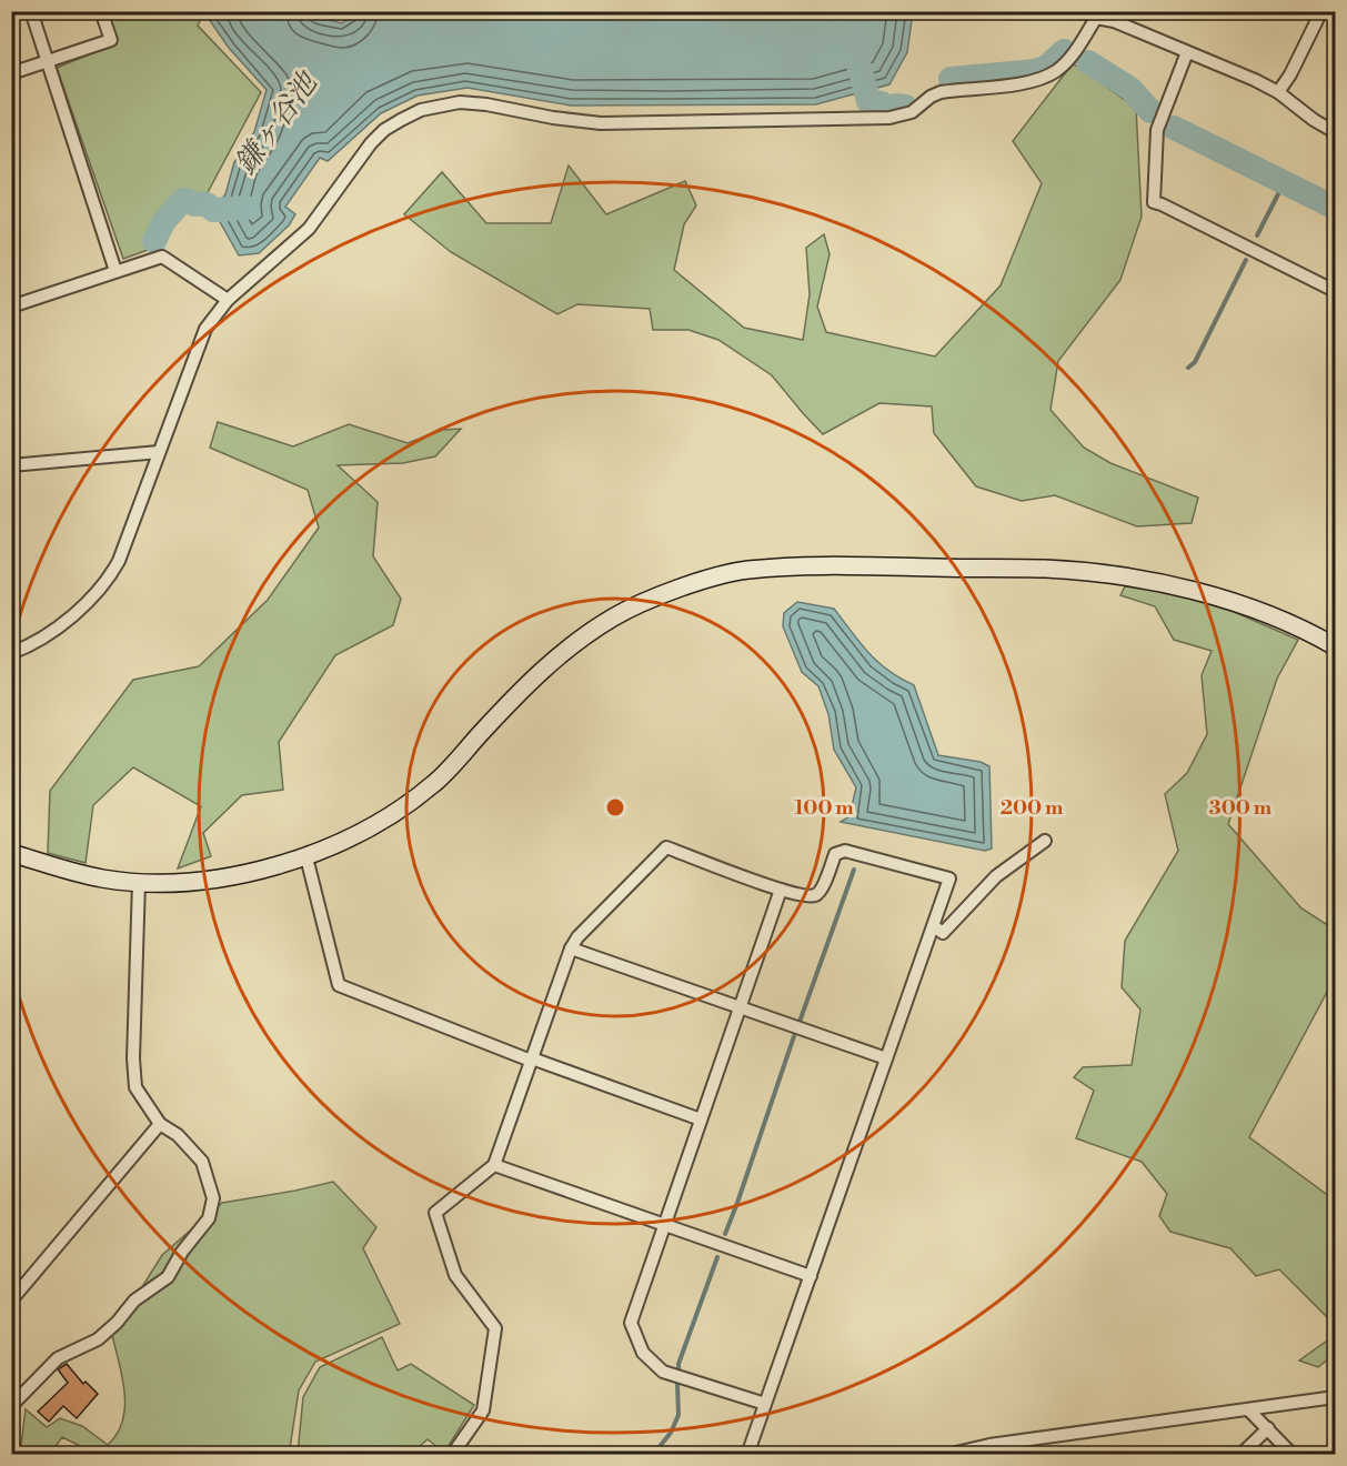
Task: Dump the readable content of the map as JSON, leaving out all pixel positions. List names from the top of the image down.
{
  "water": ["鎌ヶ谷池"],
  "rings": ["100 m", "200 m", "300 m"]
}
